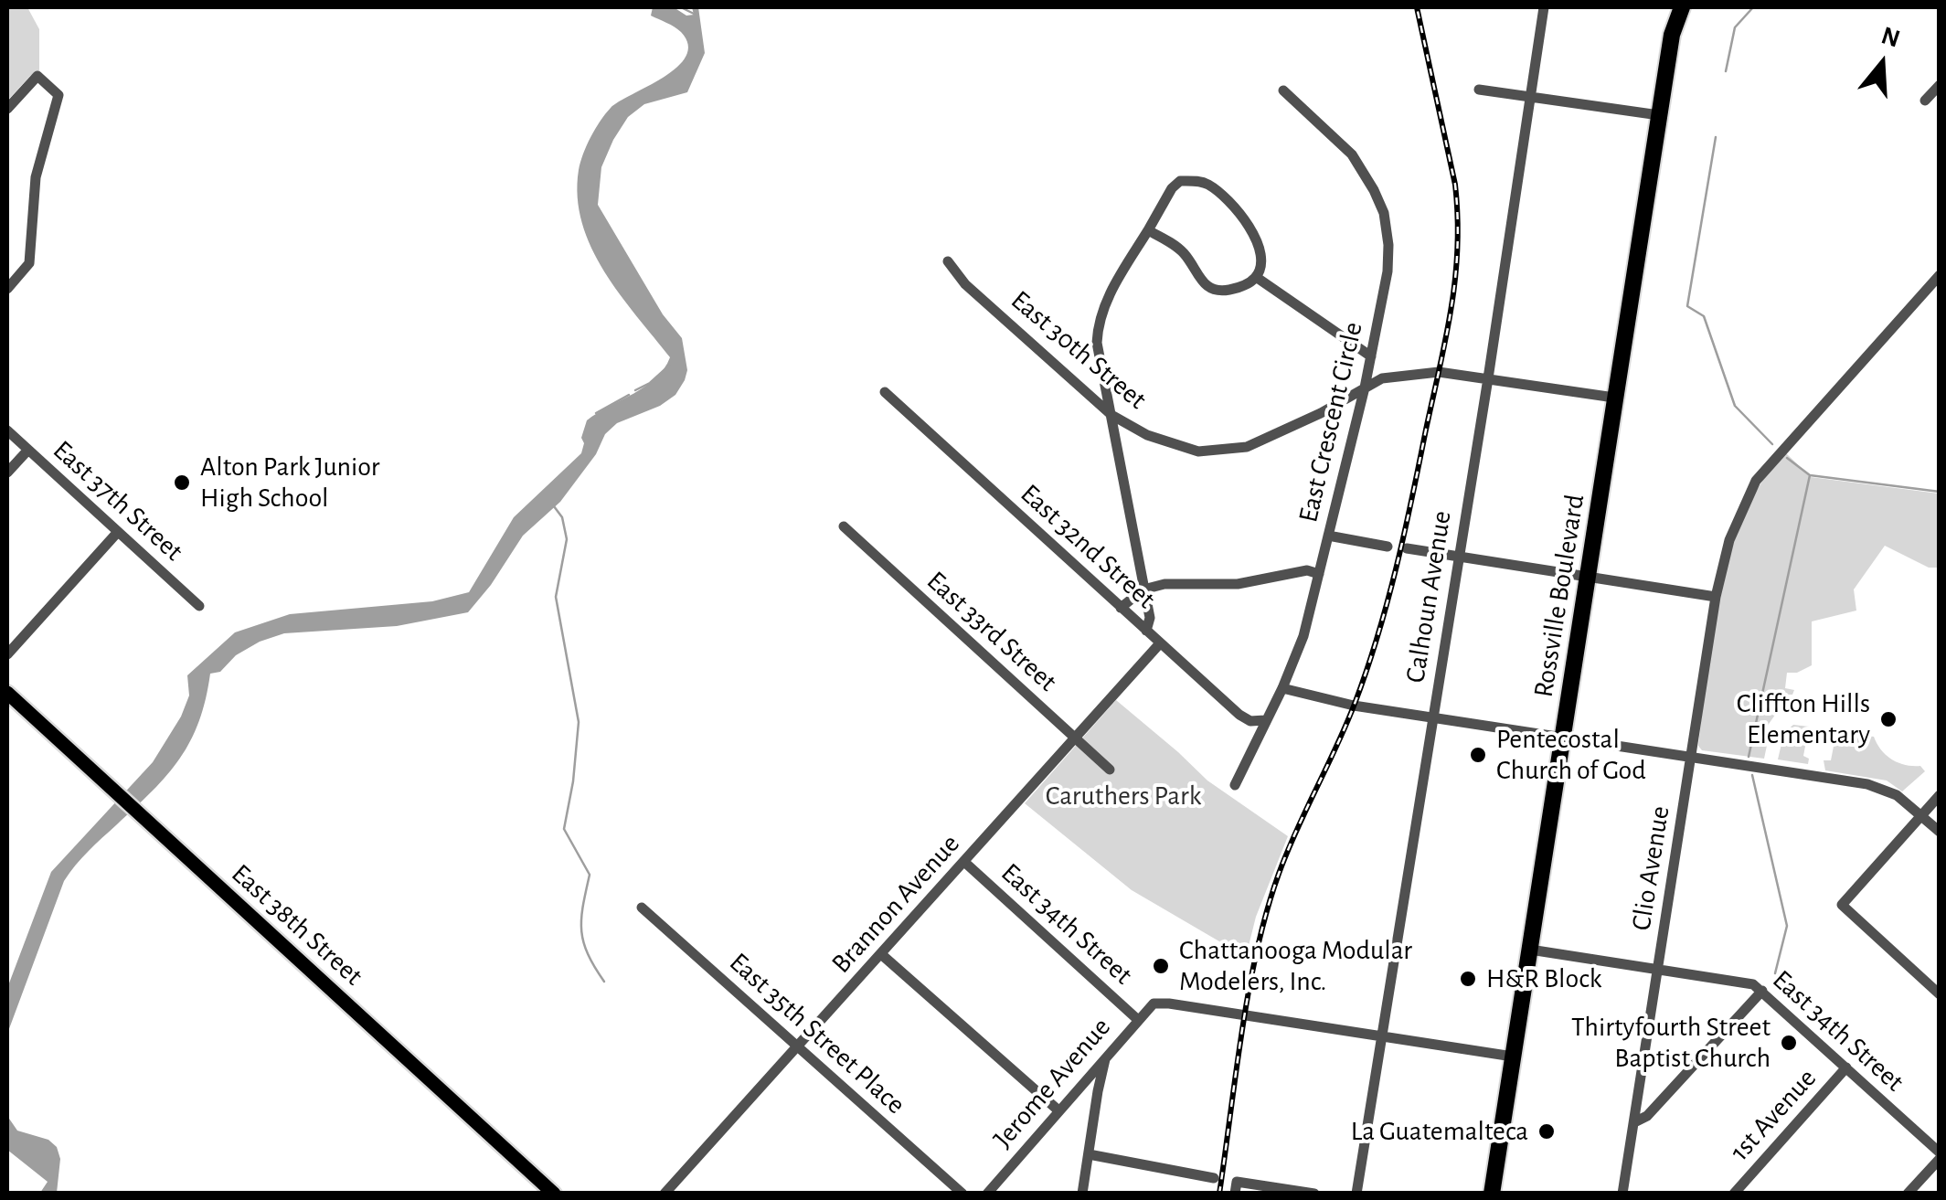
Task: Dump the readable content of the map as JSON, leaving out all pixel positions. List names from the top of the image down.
{
  "streets": {
    "highway": ["Rossville Boulevard"],
    "main road": ["East 38th Street"],
    "street": [
      "East 30th Street",
      "East Crescent Circle",
      "East 37th Street",
      "East 32nd Street",
      "Calhoun Avenue",
      "East 33rd Street",
      "Clio Avenue",
      "Brannon Avenue",
      "East 34th Street",
      "East 35th Street Place",
      "Jerome Avenue",
      "1st Avenue"
    ]
  },
  "crossings": [
    ["East 30th Street", "East Crescent Circle"],
    ["East 30th Street", "Rossville Boulevard"],
    ["East 30th Street", "Calhoun Avenue"],
    ["East Crescent Circle", "East 32nd Street"],
    ["East 32nd Street", "Brannon Avenue"],
    ["Rossville Boulevard", "East 34th Street"],
    ["Calhoun Avenue", "East 34th Street"],
    ["East 33rd Street", "Brannon Avenue"],
    ["Clio Avenue", "East 34th Street"],
    ["Brannon Avenue", "East 34th Street"],
    ["Brannon Avenue", "East 35th Street Place"],
    ["East 34th Street", "Jerome Avenue"],
    ["East 34th Street", "1st Avenue"]
  ],
  "parks": ["Caruthers Park"],
  "places": [
    "Alton Park Junior High School",
    "Cliffton Hills Elementary",
    "Pentecostal Church of God",
    "Chattanooga Modular Modelers, Inc.",
    "H&R Block",
    "Thirtyfourth Street Baptist Church",
    "La Guatemalteca"
  ],
  "north": "top"
}
